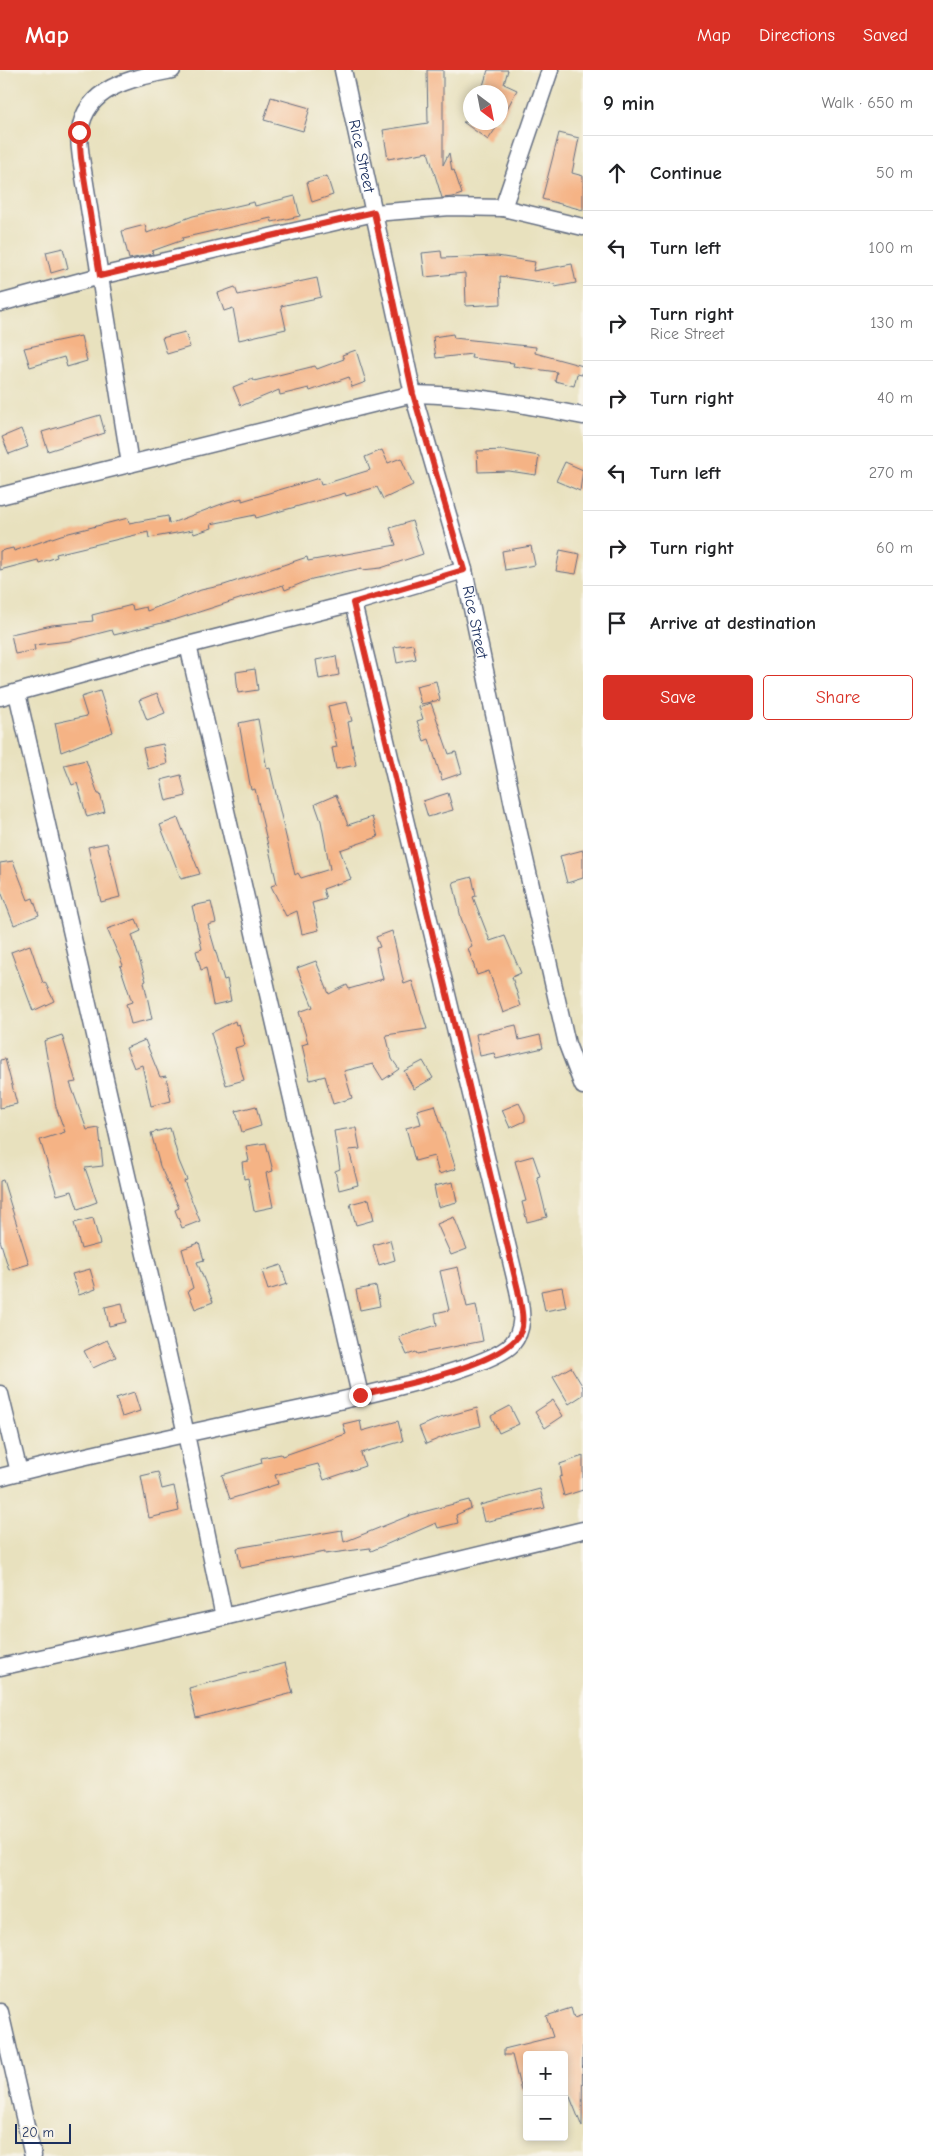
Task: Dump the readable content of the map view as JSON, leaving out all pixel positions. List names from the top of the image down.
{
  "streets": {
    "street": ["Rice Street"]
  },
  "scale_bar": "20 m",
  "north": "bottom right",
  "page": {
    "header": "Map",
    "nav": ["Map", "Directions", "Saved"],
    "heading": ["9 min", "Walk · 650 m"],
    "list": [
      ["Continue", "50 m"],
      ["Turn left", "100 m"],
      ["Turn right", "Rice Street", "130 m"],
      ["Turn right", "40 m"],
      ["Turn left", "270 m"],
      ["Turn right", "60 m"],
      "Arrive at destination"
    ],
    "buttons": ["Save", "Share"],
    "map_buttons": ["+", "−"],
    "scale": "20 m"
  }
}
